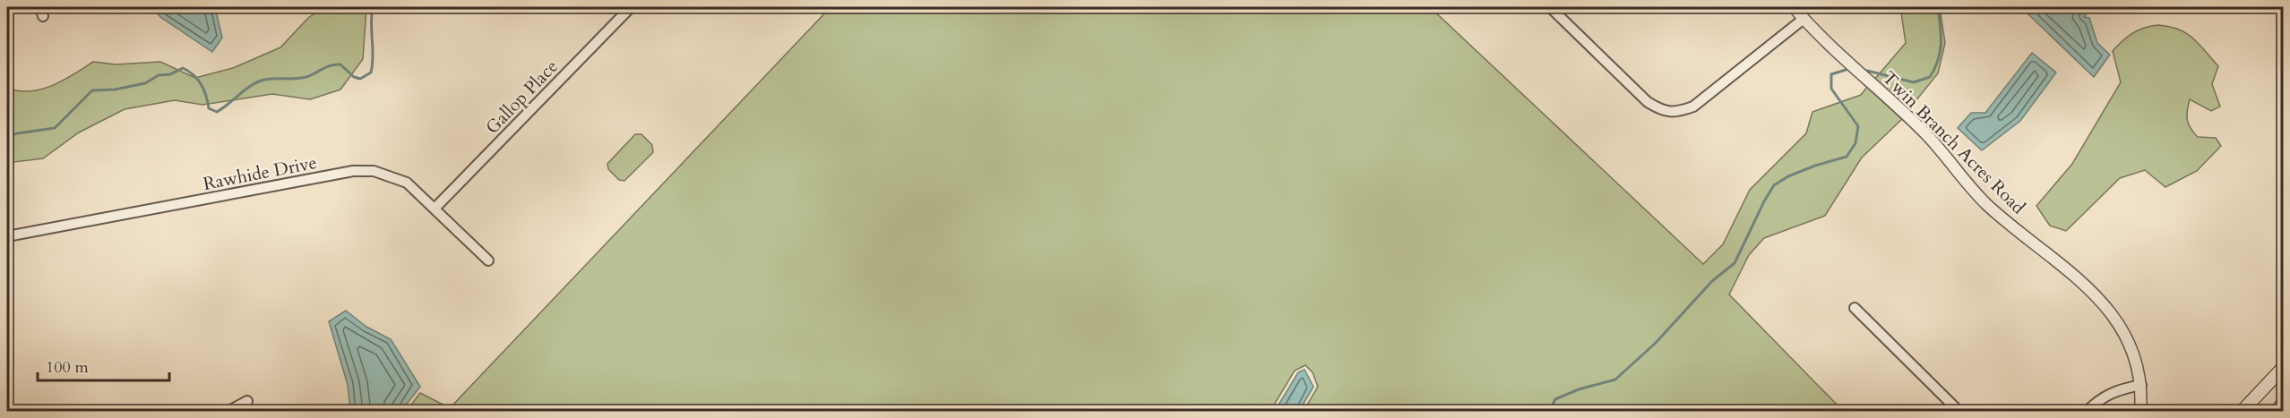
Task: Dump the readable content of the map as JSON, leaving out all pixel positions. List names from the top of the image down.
{
  "streets": {
    "street": ["Gallop Place", "Twin Branch Acres Road", "Rawhide Drive"]
  },
  "crossings": [
    ["Gallop Place", "Rawhide Drive"]
  ],
  "scale_bar": "100 m"
}
